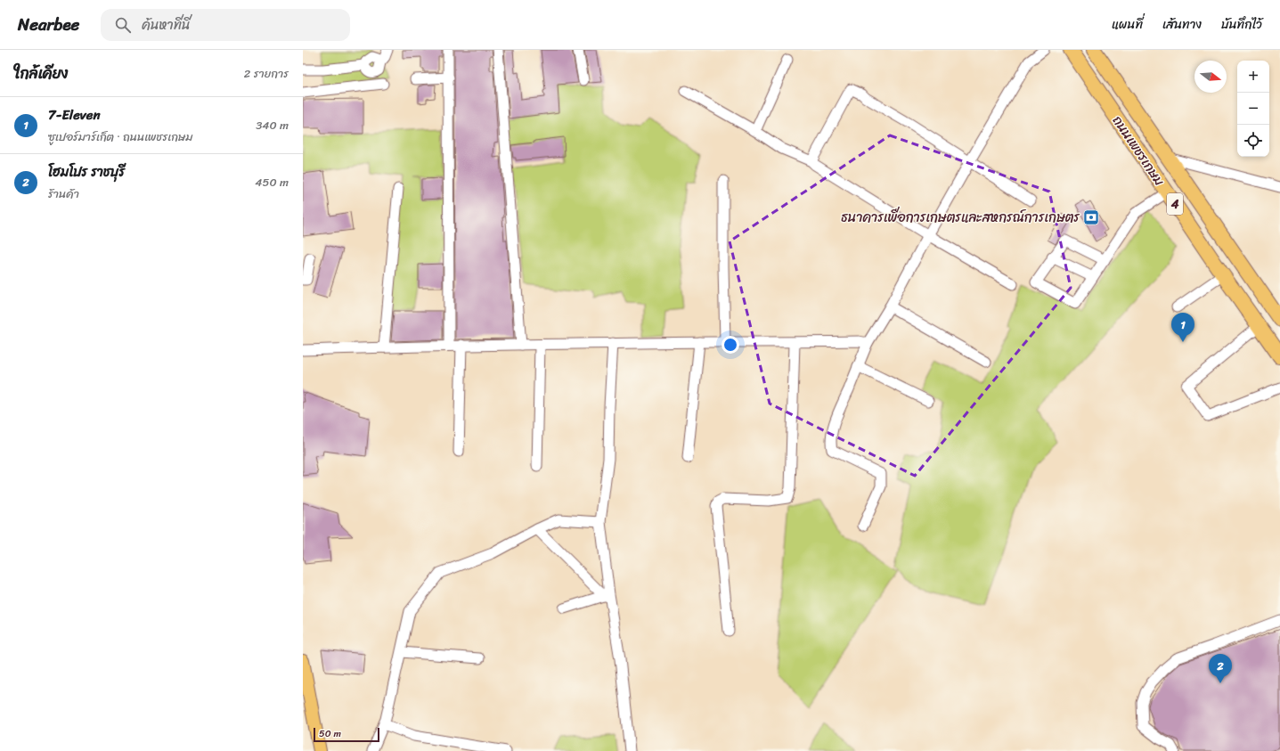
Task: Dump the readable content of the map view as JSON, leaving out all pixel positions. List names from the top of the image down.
{
  "streets": {
    "highway": ["ถนนเพชรเกษม", "4"]
  },
  "places": {
    "bank": ["ธนาคารเพื่อการเกษตรและสหกรณ์การเกษตร"]
  },
  "scale_bar": "50 m",
  "north": "right",
  "page": {
    "header": "Nearbee",
    "search": "ค้นหาที่นี่",
    "nav": ["แผนที่", "เส้นทาง", "บันทึกไว้"],
    "heading": ["ใกล้เคียง", "2 รายการ"],
    "map_buttons": ["+", "−"],
    "list": [
      {
        "mark": "1",
        "name": "7-Eleven",
        "note": "ซูเปอร์มาร์เก็ต · ถนนเพชรเกษม",
        "value": "340 m"
      },
      {
        "mark": "2",
        "name": "โฮมโปร ราชบุรี",
        "note": "ร้านค้า",
        "value": "450 m"
      }
    ],
    "pins": ["1", "2"],
    "scale": "50 m"
  }
}
